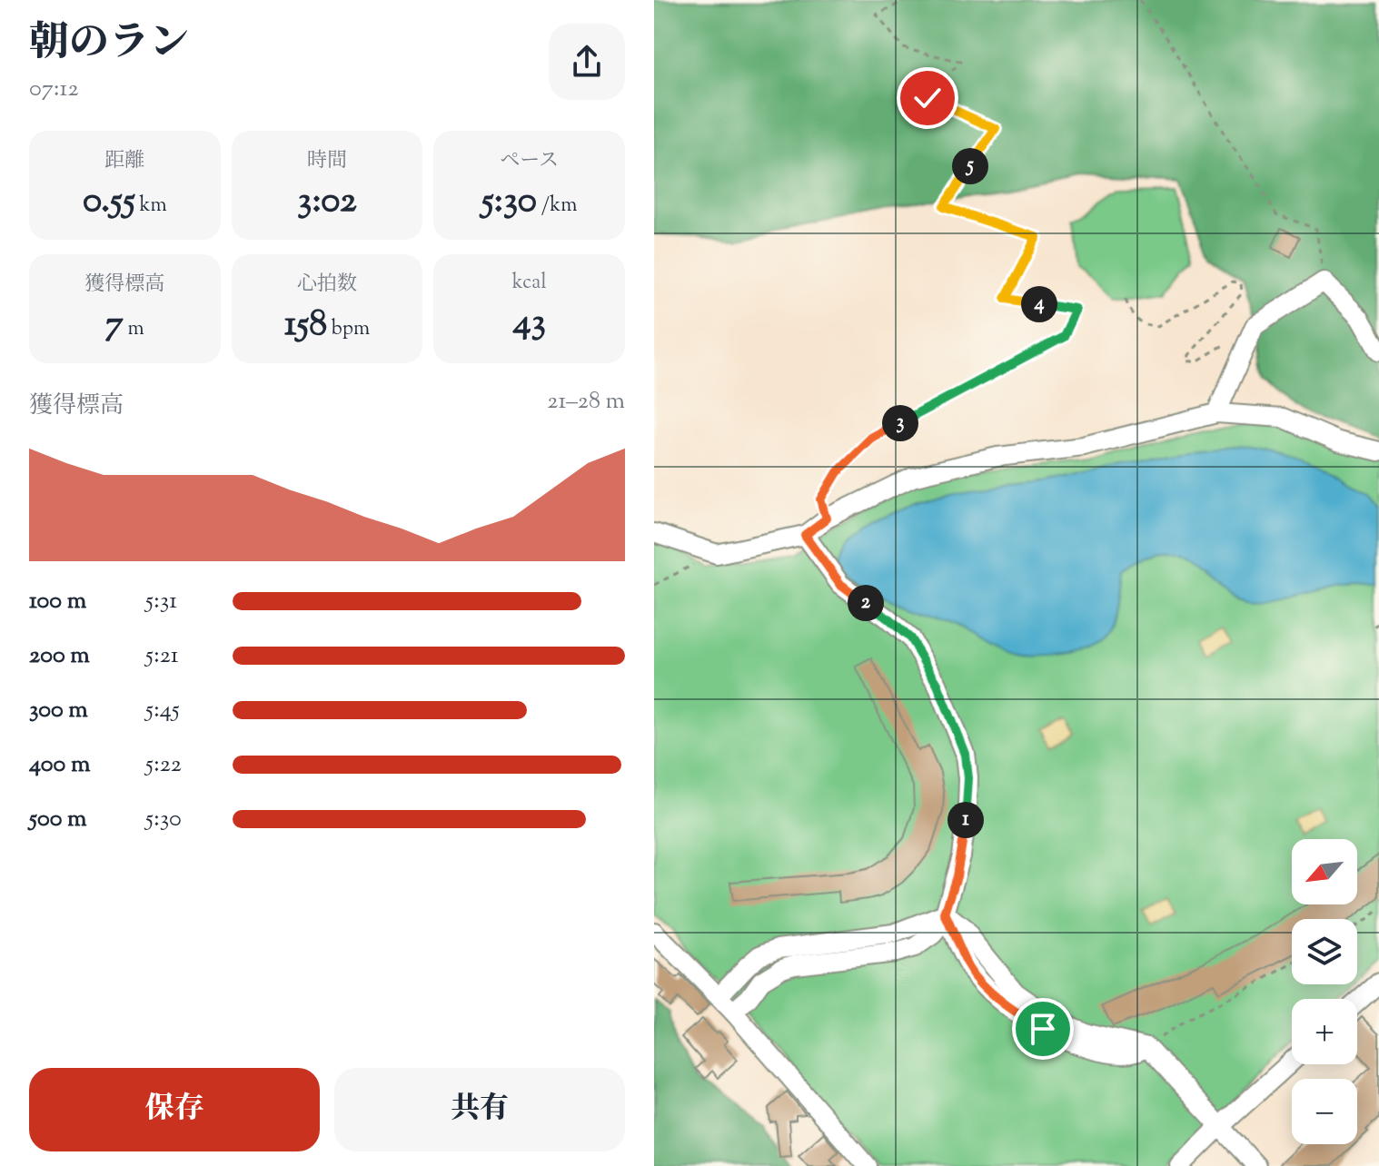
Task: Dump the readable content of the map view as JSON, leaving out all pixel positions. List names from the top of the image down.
{
  "north": "bottom left",
  "page": {
    "heading": ["朝のラン", "07:12"],
    "stats": [
      ["距離", "0.55 km"],
      ["時間", "3:02"],
      ["ペース", "5:30 /km"],
      ["獲得標高", "7 m"],
      ["心拍数", "158 bpm"],
      ["kcal", "43"]
    ],
    "pins": [
      "5",
      "4",
      "3",
      "2",
      "1"
    ],
    "chart": ["獲得標高", "21–28 m"],
    "list": [
      {
        "name": "100 m",
        "note": "5:31"
      },
      {
        "name": "200 m",
        "note": "5:21"
      },
      {
        "name": "300 m",
        "note": "5:45"
      },
      {
        "name": "400 m",
        "note": "5:22"
      },
      {
        "name": "500 m",
        "note": "5:30"
      }
    ],
    "map_buttons": ["+", "−"],
    "buttons": ["保存", "共有"]
  }
}
